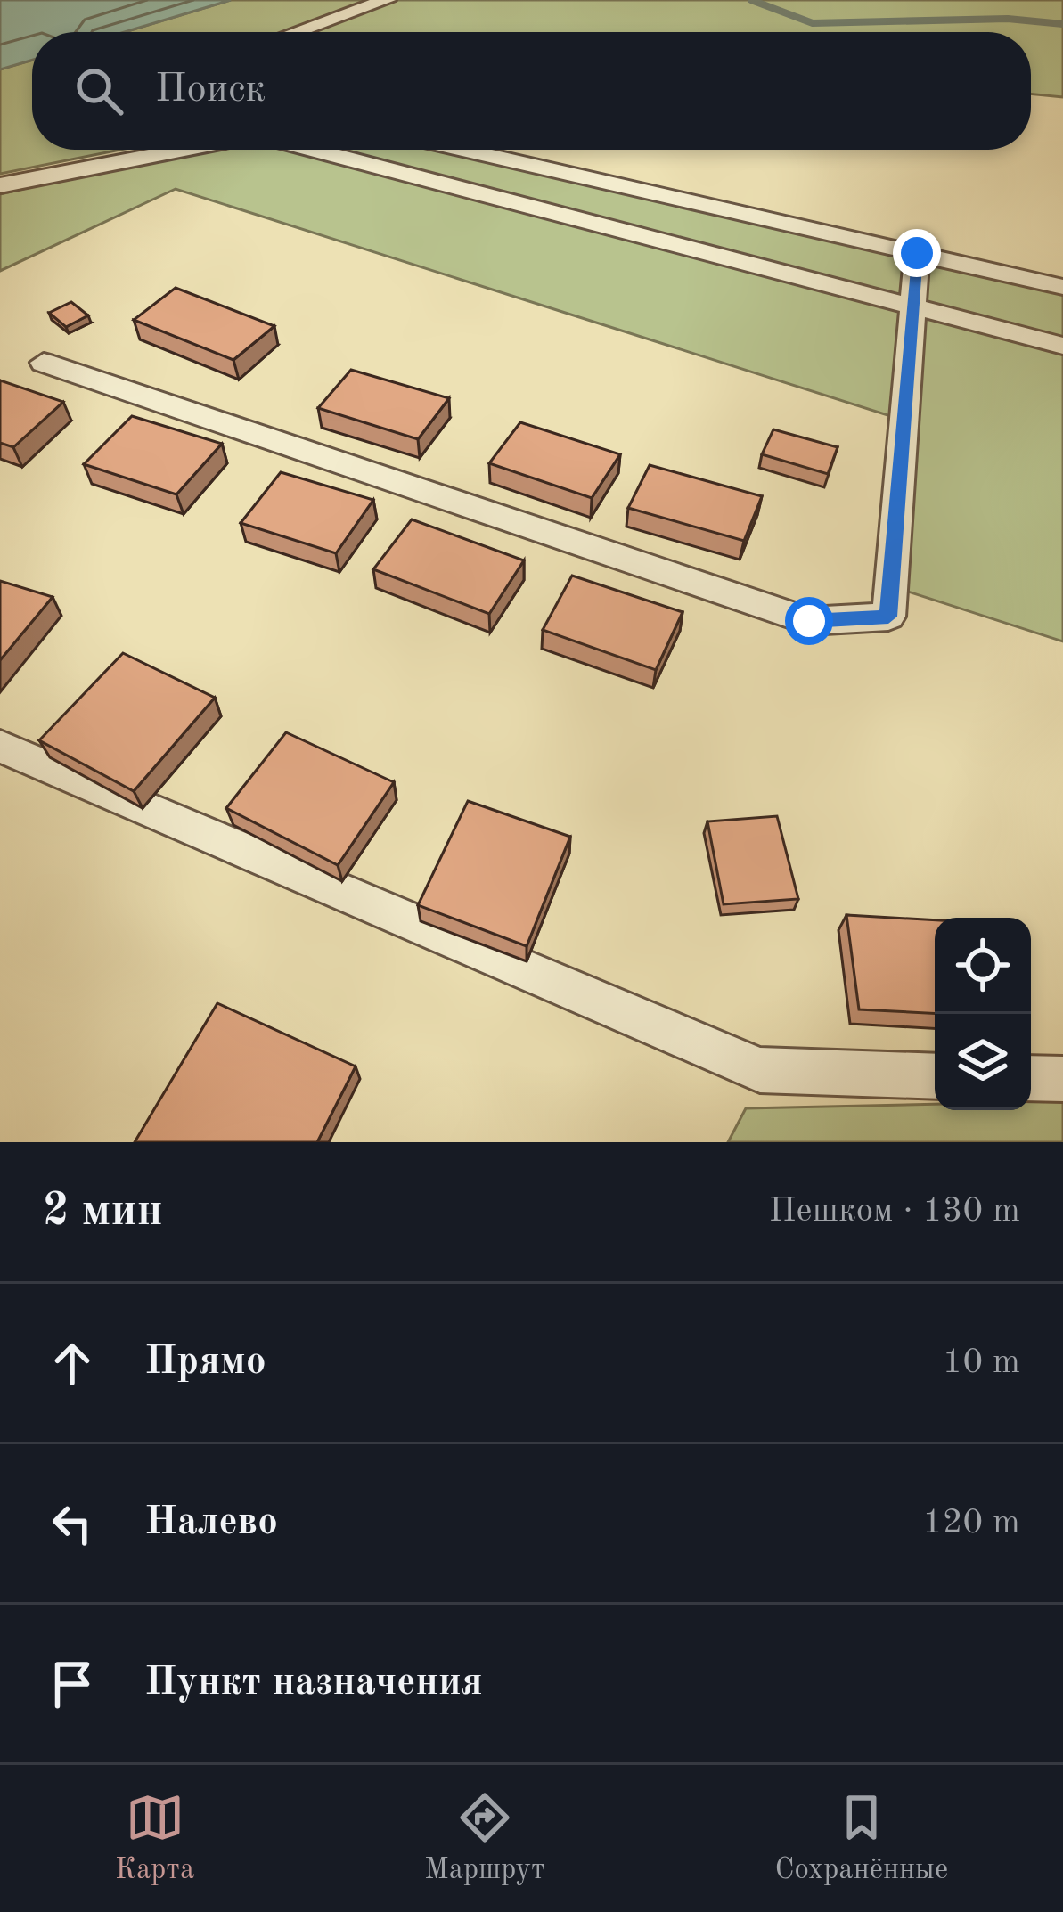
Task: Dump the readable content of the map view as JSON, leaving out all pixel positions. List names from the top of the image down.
{
  "page": {
    "search": "Поиск",
    "heading": ["2 мин", "Пешком · 130 m"],
    "list": [
      ["Прямо", "10 m"],
      ["Налево", "120 m"],
      "Пункт назначения"
    ],
    "nav": ["Карта", "Маршрут", "Сохранённые"]
  }
}
